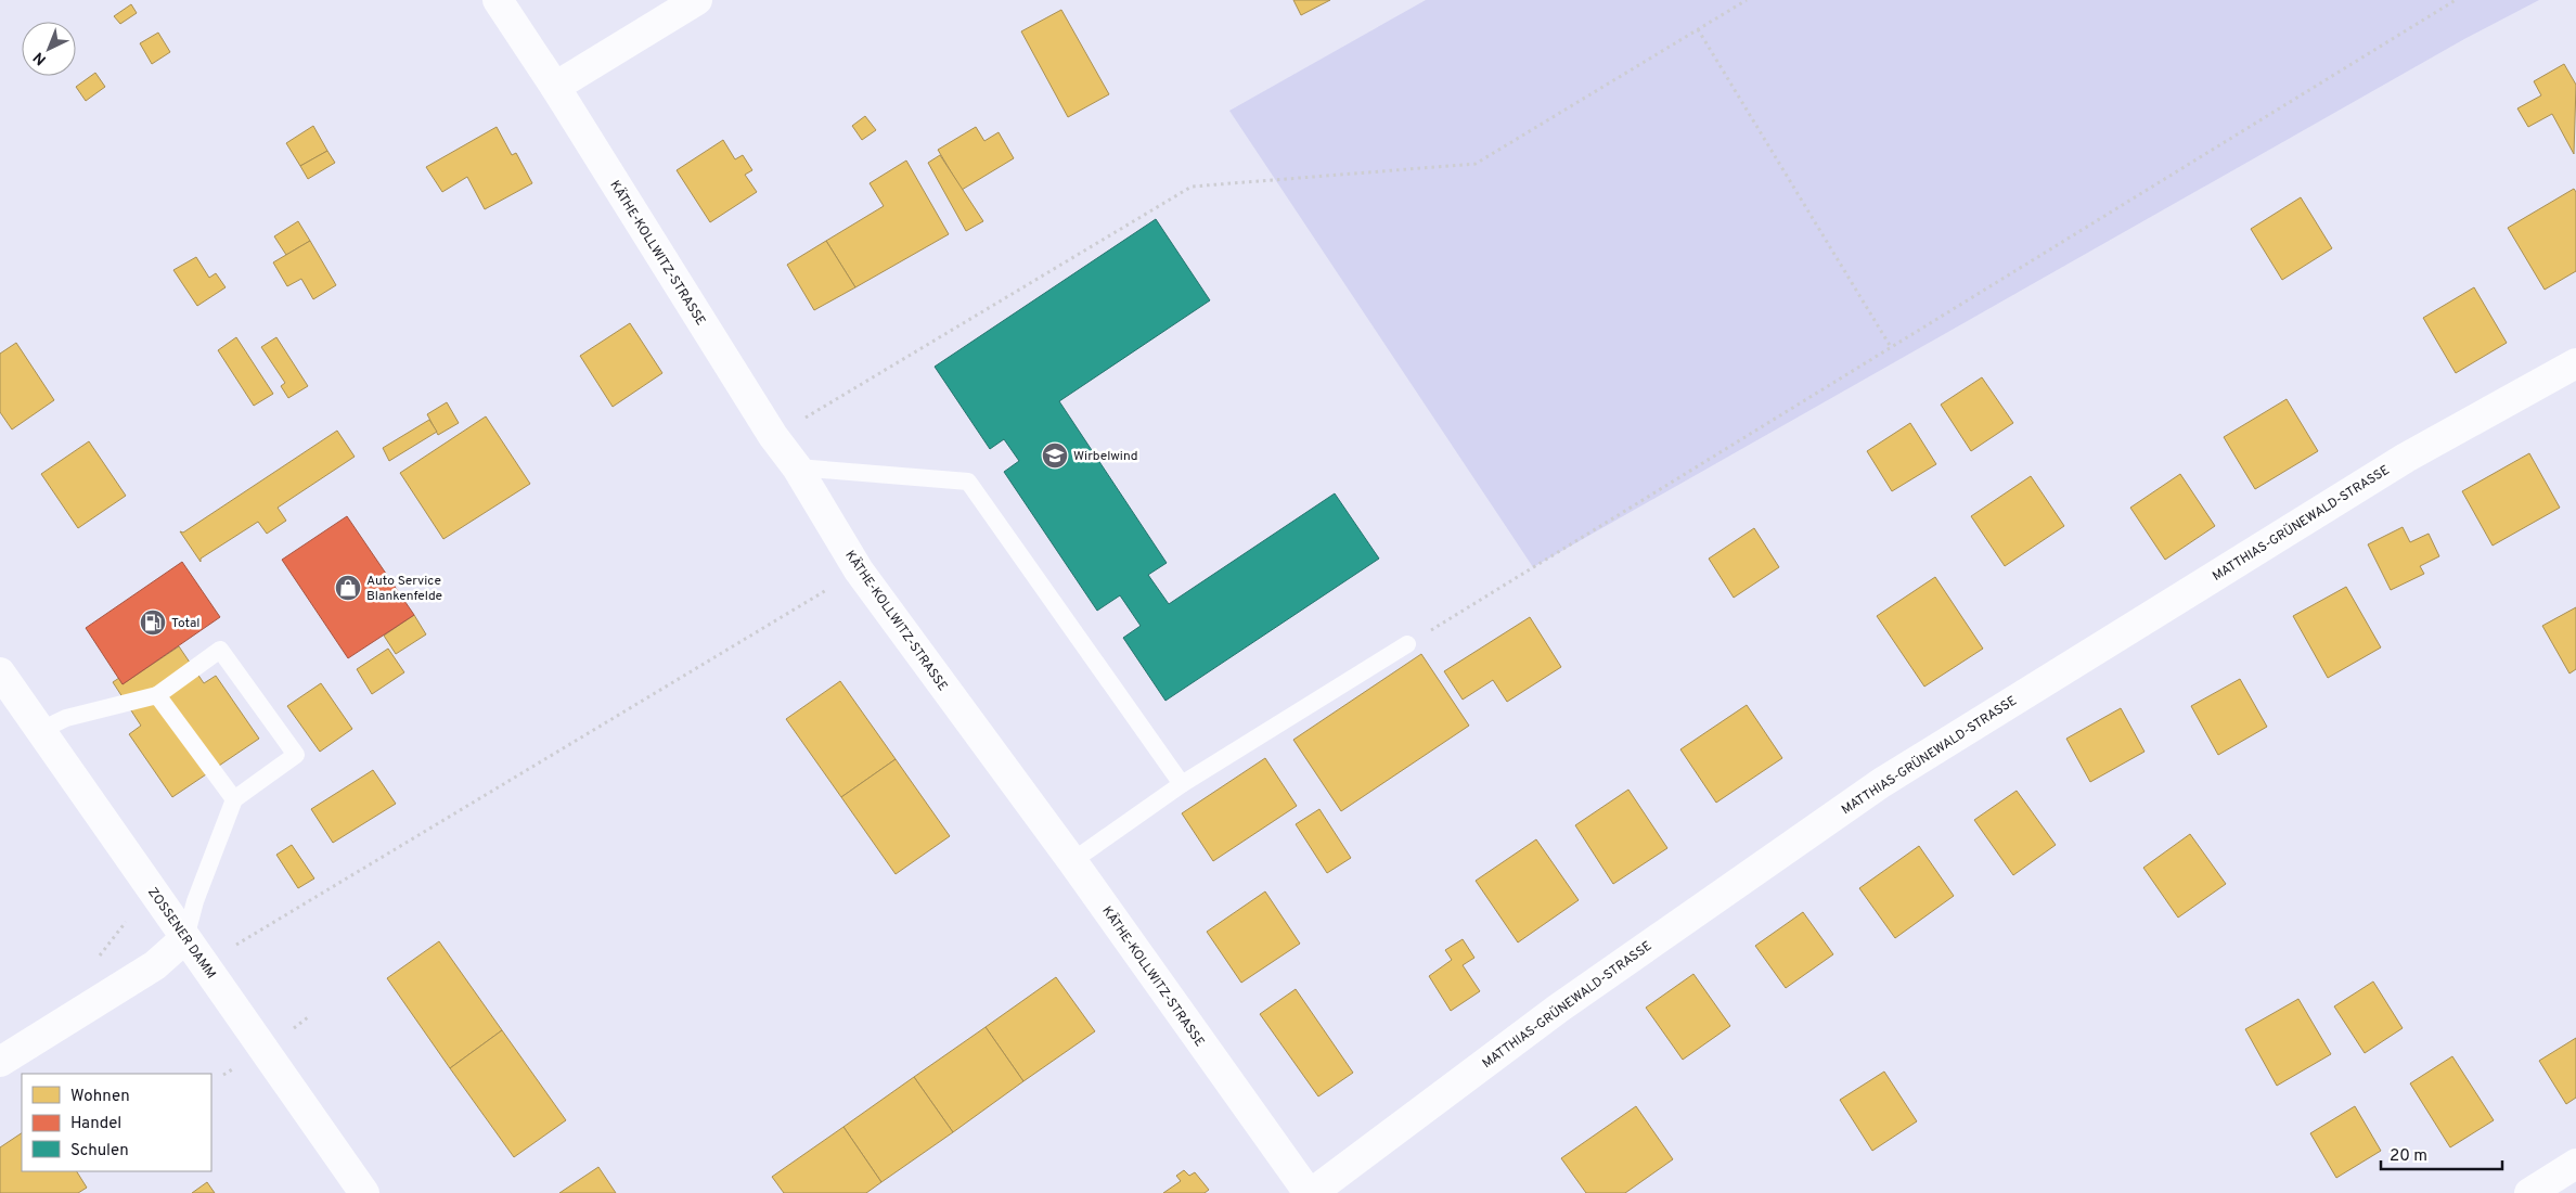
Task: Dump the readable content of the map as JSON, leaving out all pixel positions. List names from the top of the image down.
{
  "streets": {
    "street": ["KÄTHE-KOLLWITZ-STRASSE", "MATTHIAS-GRÜNEWALD-STRASSE", "ZOSSENER DAMM"]
  },
  "crossings": [
    ["KÄTHE-KOLLWITZ-STRASSE", "MATTHIAS-GRÜNEWALD-STRASSE"]
  ],
  "places": {
    "school or university": ["Wirbelwind"],
    "shop": ["Auto Service Blankenfelde"],
    "fuel station": ["Total"]
  },
  "legend": ["Wohnen", "Handel", "Schulen"],
  "scale_bar": "20 m",
  "north": "bottom left"
}
